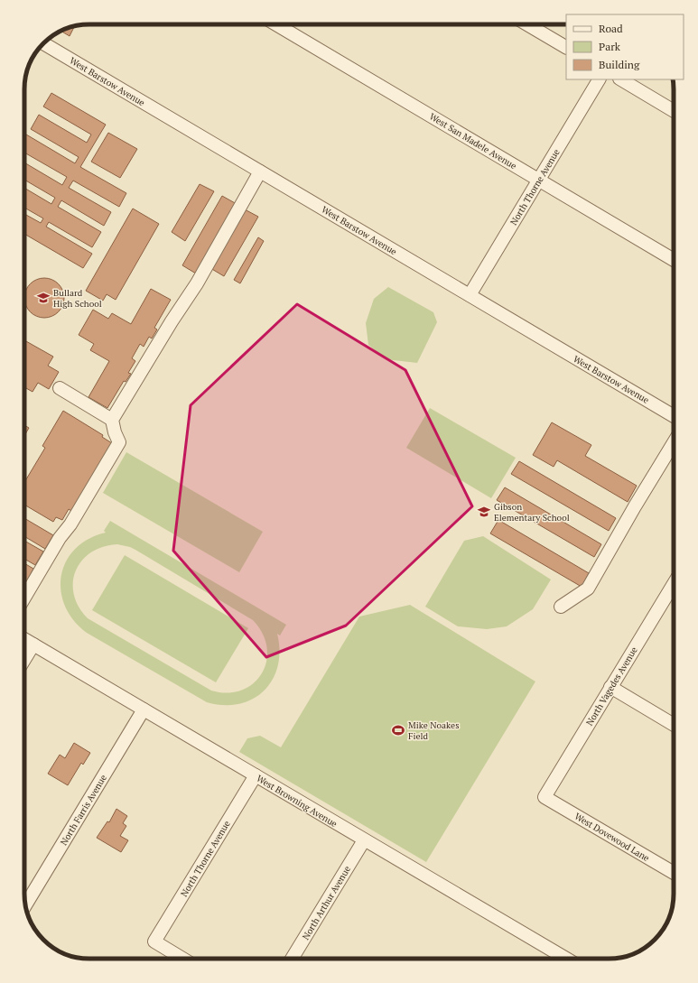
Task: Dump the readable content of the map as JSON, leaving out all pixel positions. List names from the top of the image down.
{
  "streets": {
    "street": [
      "West Barstow Avenue",
      "West San Madele Avenue",
      "North Thorne Avenue",
      "North Vagedes Avenue",
      "West Browning Avenue",
      "North Farris Avenue",
      "West Dovewood Lane",
      "North Arthur Avenue"
    ]
  },
  "crossings": [
    ["West Barstow Avenue", "North Thorne Avenue"],
    ["West San Madele Avenue", "North Thorne Avenue"],
    ["North Thorne Avenue", "West Browning Avenue"],
    ["North Vagedes Avenue", "West Dovewood Lane"],
    ["West Browning Avenue", "North Farris Avenue"],
    ["West Browning Avenue", "North Arthur Avenue"]
  ],
  "places": {
    "school or university": ["Bullard High School", "Gibson Elementary School"],
    "sports": ["Mike Noakes Field"]
  },
  "legend": ["Road", "Park", "Building"]
}
